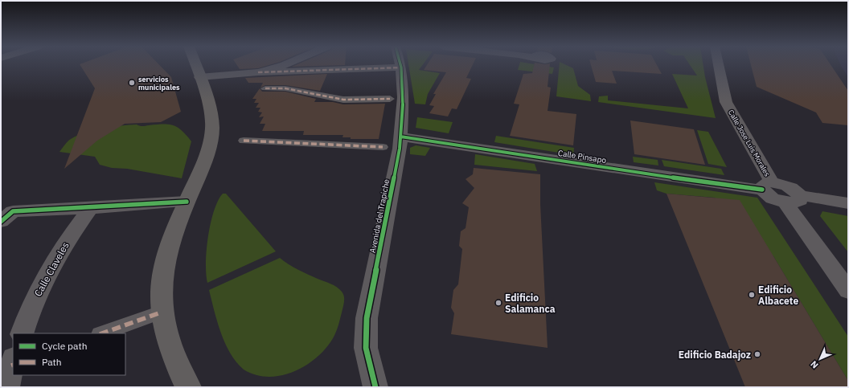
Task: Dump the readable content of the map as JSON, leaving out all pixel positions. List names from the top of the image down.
{
  "streets": {
    "street": [
      "Calle Jose Luis Morales",
      "Calle Pinsapo",
      "Avenida del Trapiche",
      "Calle Claveles"
    ]
  },
  "crossings": [
    ["Calle Jose Luis Morales", "Calle Pinsapo"],
    ["Calle Pinsapo", "Avenida del Trapiche"]
  ],
  "places": [
    "servicios municipales",
    "Edificio Albacete",
    "Edificio Salamanca",
    "Edificio Badajoz"
  ],
  "legend": ["Cycle path", "Path"],
  "north": "bottom left"
}
